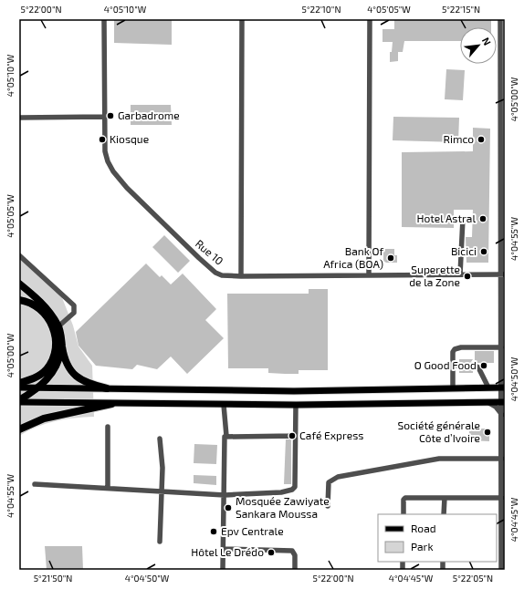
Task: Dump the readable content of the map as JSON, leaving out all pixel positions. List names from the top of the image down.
{
  "streets": {
    "street": ["Rue 10"]
  },
  "places": [
    "Garbadrome",
    "Kiosque",
    "Rimco",
    "Hotel Astral",
    "Bicici",
    "Bank Of Africa (BOA)",
    "Superette de la Zone",
    "O Good Food",
    "Société générale Côte d’Ivoire",
    "Café Express",
    "Mosquée Zawiyate Sankara Moussa",
    "Epv Centrale",
    "Hôtel Le Drédo"
  ],
  "legend": ["Road", "Park"],
  "north": "top right",
  "coordinates": [
    "5°22'00\"N",
    "4°05'10\"W",
    "5°22'10\"N",
    "4°05'05\"W",
    "5°22'15\"N",
    "4°05'00\"W",
    "4°04'55\"W",
    "4°04'50\"W",
    "4°04'45\"W",
    "5°21'50\"N",
    "5°22'05\"N"
  ]
}
